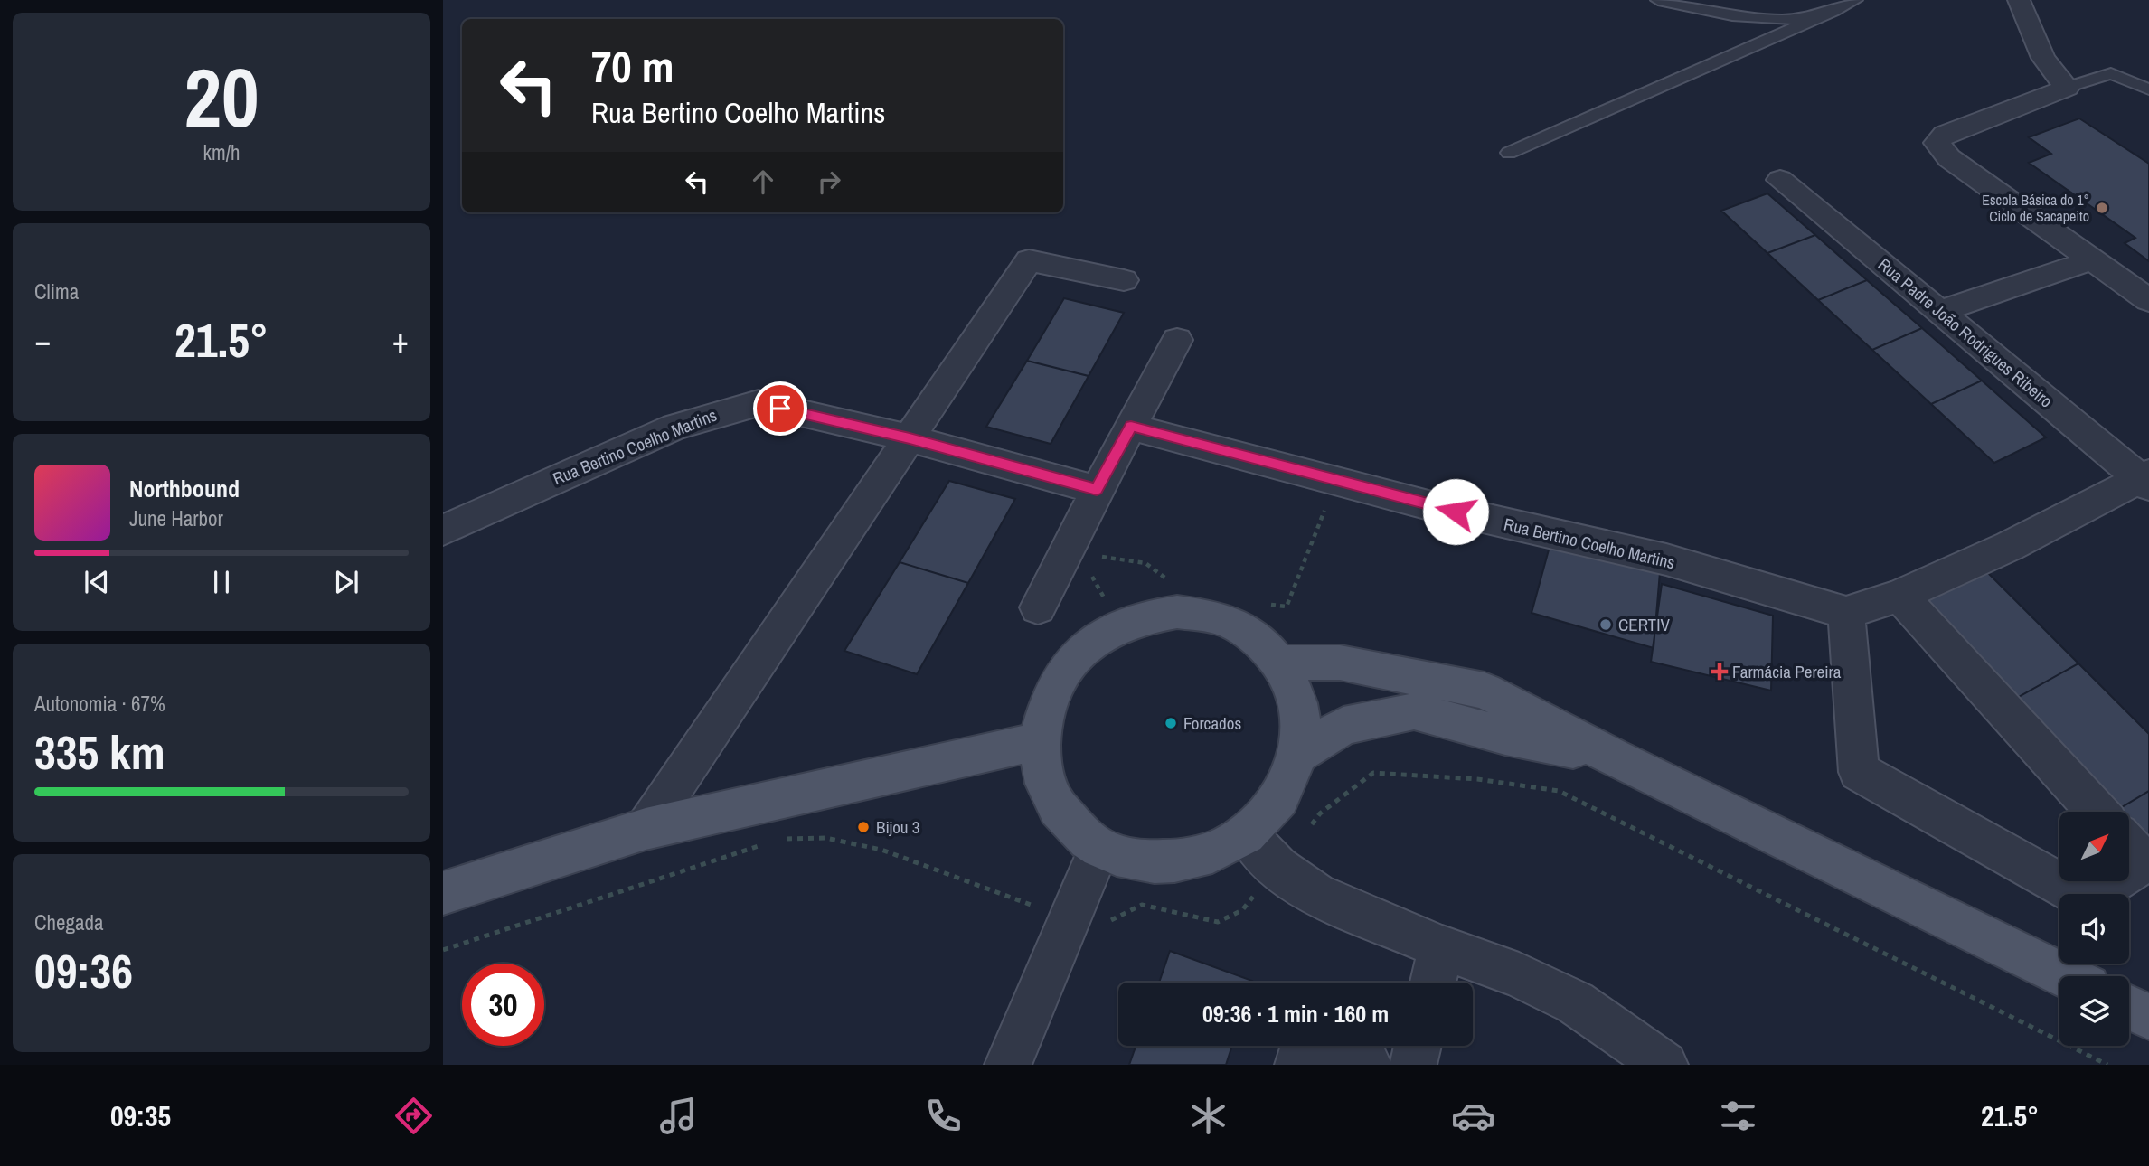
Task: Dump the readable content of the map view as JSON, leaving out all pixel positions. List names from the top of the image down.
{
  "streets": {
    "street": ["Rua Padre João Rodrigues Ribeiro", "Rua Bertino Coelho Martins"]
  },
  "places": {
    "other": [
      "Escola Básica do 1° Ciclo de Sacapeito",
      "CERTIV",
      "Forcados",
      "Bijou 3"
    ],
    "health": ["Farmácia Pereira"]
  },
  "north": "top right",
  "page": {
    "tile": [
      ["20", "km/h"],
      "Clima",
      ["Autonomia · 67%", "335 km"],
      ["Chegada", "09:36"]
    ],
    "turn": ["70 m", "Rua Bertino Coelho Martins"],
    "heat": ["−", "21.5°", "+"],
    "song": ["Northbound", "June Harbor"],
    "limit": "30",
    "trip": "09:36 · 1 min · 160 m",
    "tabs": ["09:35", "21.5°"]
  }
}
